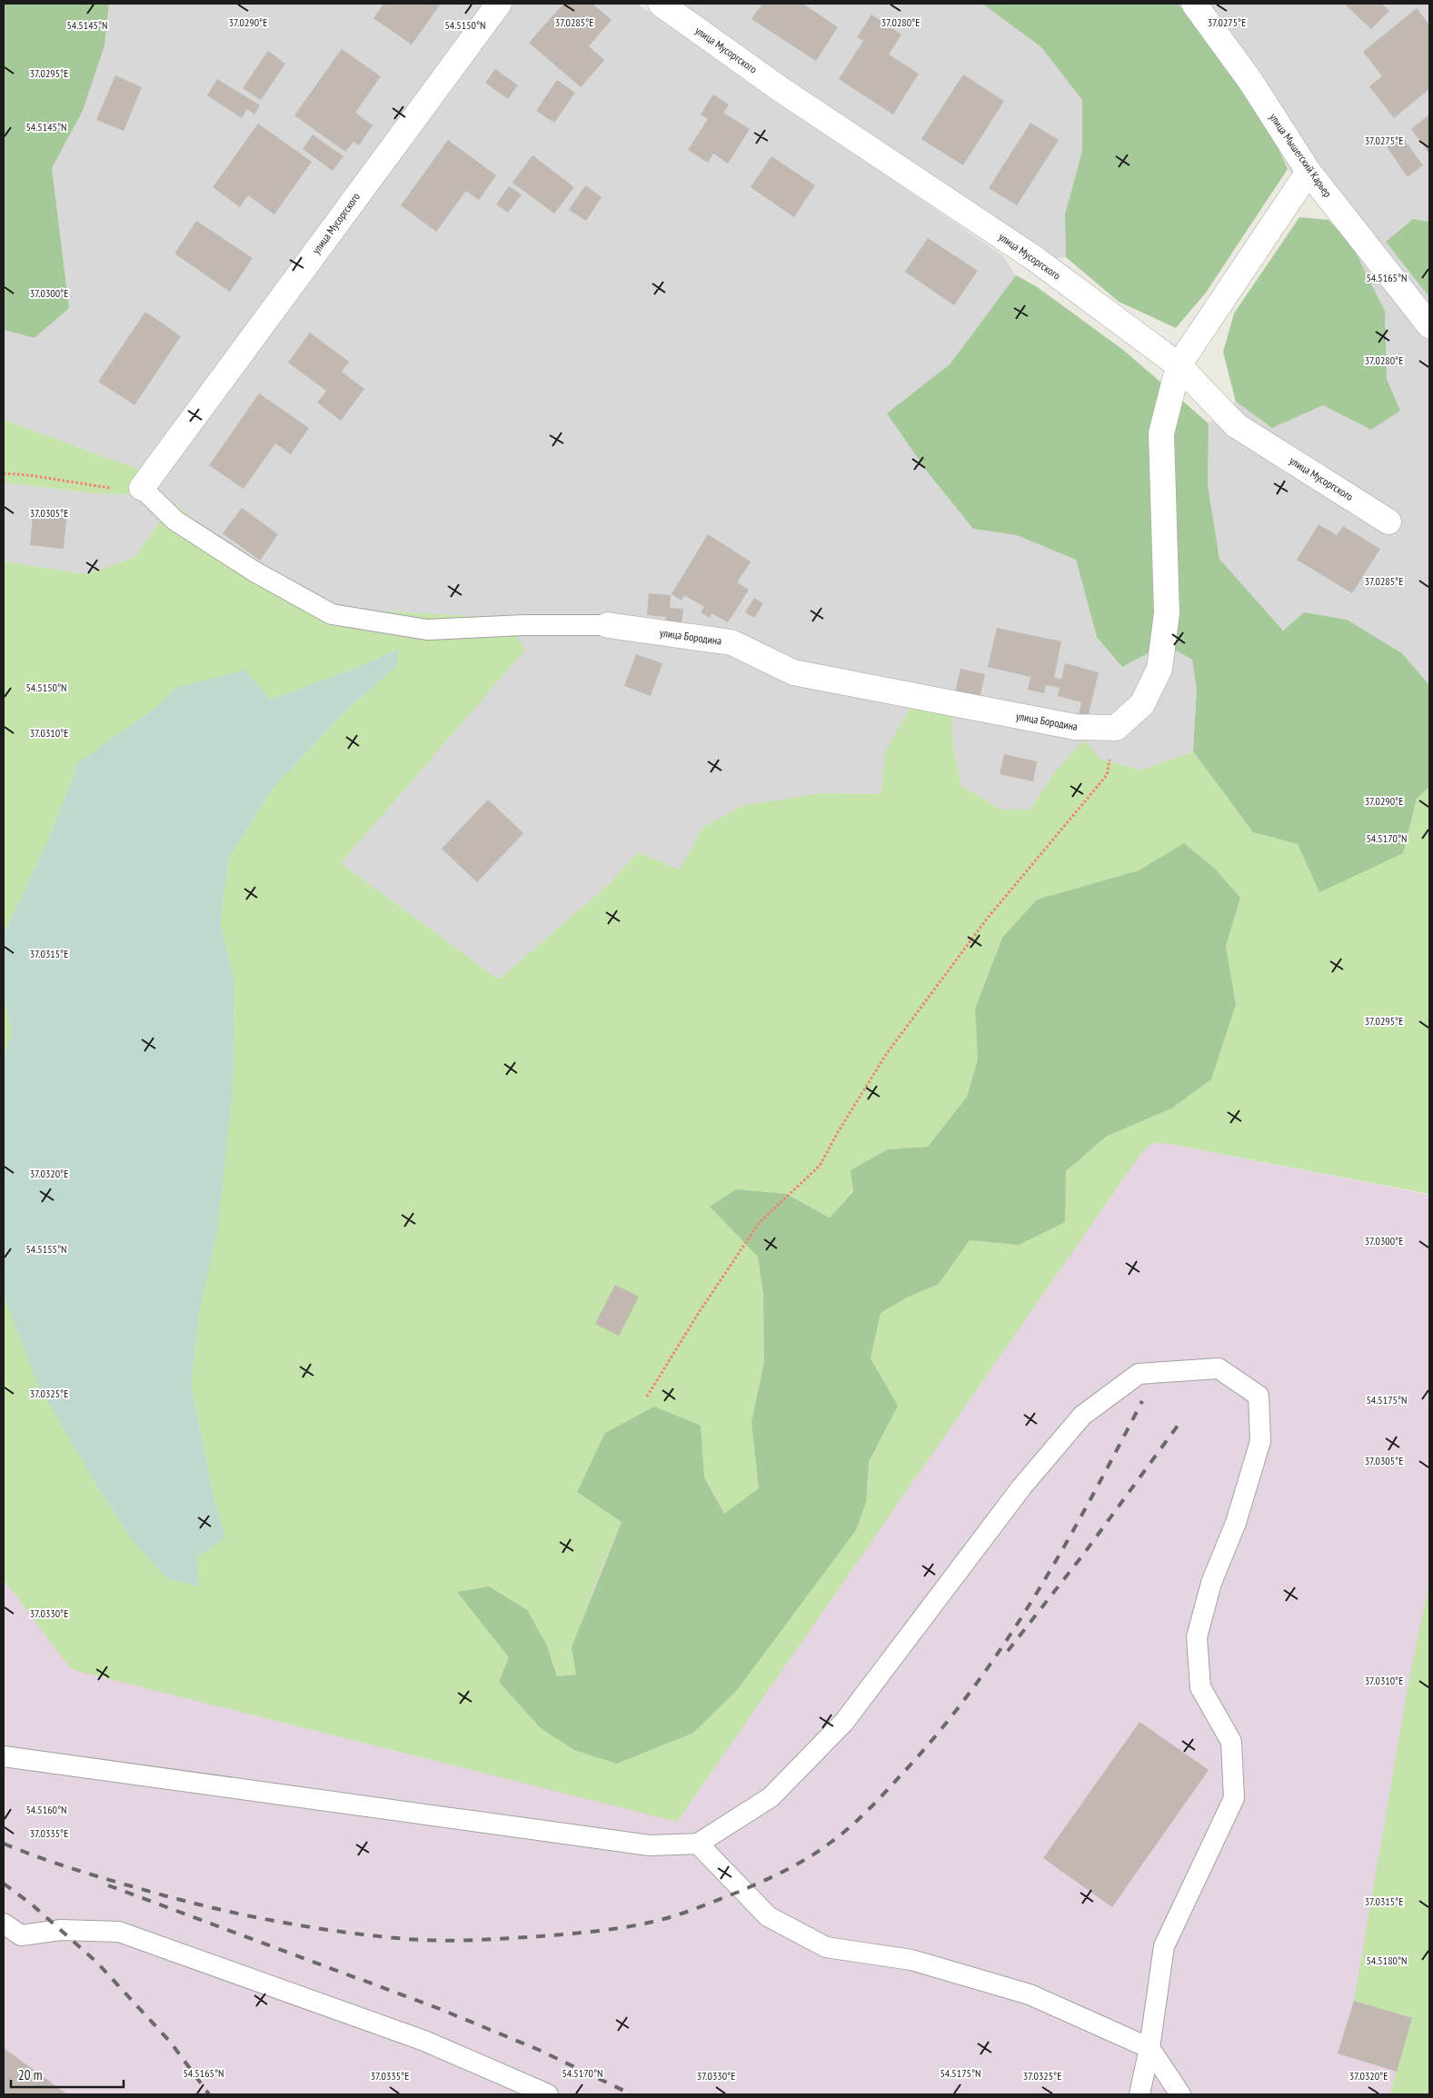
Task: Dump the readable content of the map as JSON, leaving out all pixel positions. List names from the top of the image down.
{
  "streets": {
    "street": ["улица Мусоргского", "улица Мышегский Карьер", "улица Бородина"]
  },
  "scale_bar": "20 m",
  "coordinates": [
    "37.0285°E",
    "37.0280°E",
    "37.0290°E",
    "37.0275°E",
    "54.5145°N",
    "54.5150°N",
    "37.0295°E",
    "54.5165°N",
    "37.0300°E",
    "37.0305°E",
    "37.0310°E",
    "54.5170°N",
    "37.0315°E",
    "37.0320°E",
    "54.5155°N",
    "37.0325°E",
    "54.5175°N",
    "37.0330°E",
    "54.5160°N",
    "37.0335°E",
    "54.5180°N"
  ]
}
